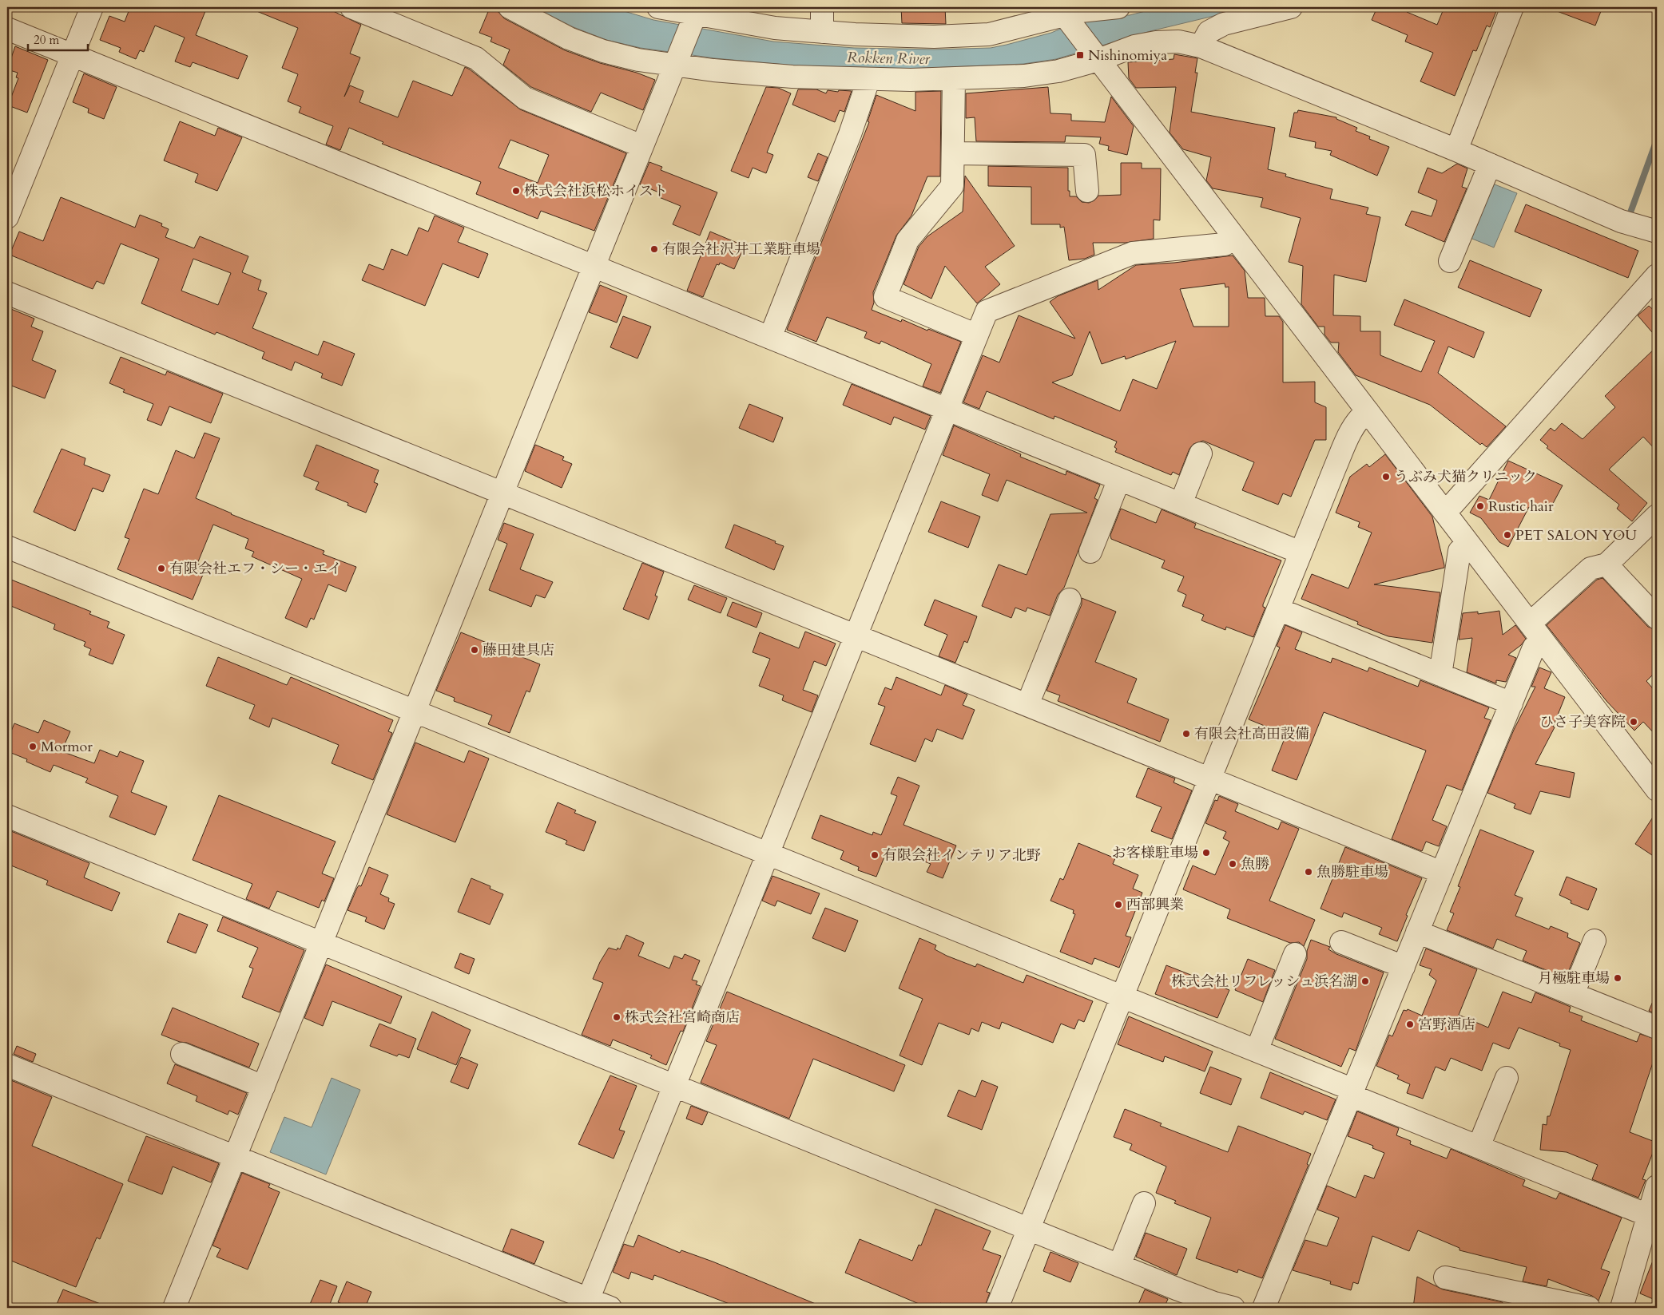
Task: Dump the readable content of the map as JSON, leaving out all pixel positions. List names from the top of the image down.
{
  "water": ["Rokken River"],
  "places": {
    "transit": ["Nishinomiya"],
    "other": [
      "株式会社浜松ホイスト",
      "有限会社沢井工業駐車場",
      "うぶみ犬猫クリニック",
      "Rustic hair",
      "PET SALON YOU",
      "有限会社エフ・シー・エイ",
      "藤田建具店",
      "ひさ子美容院",
      "有限会社高田設備",
      "Mormor",
      "お客様駐車場",
      "有限会社インテリア北野",
      "魚勝",
      "魚勝駐車場",
      "西部興業",
      "月極駐車場",
      "株式会社リフレッシュ浜名湖",
      "株式会社宮崎商店",
      "宮野酒店"
    ]
  },
  "scale_bar": "20 m"
}
